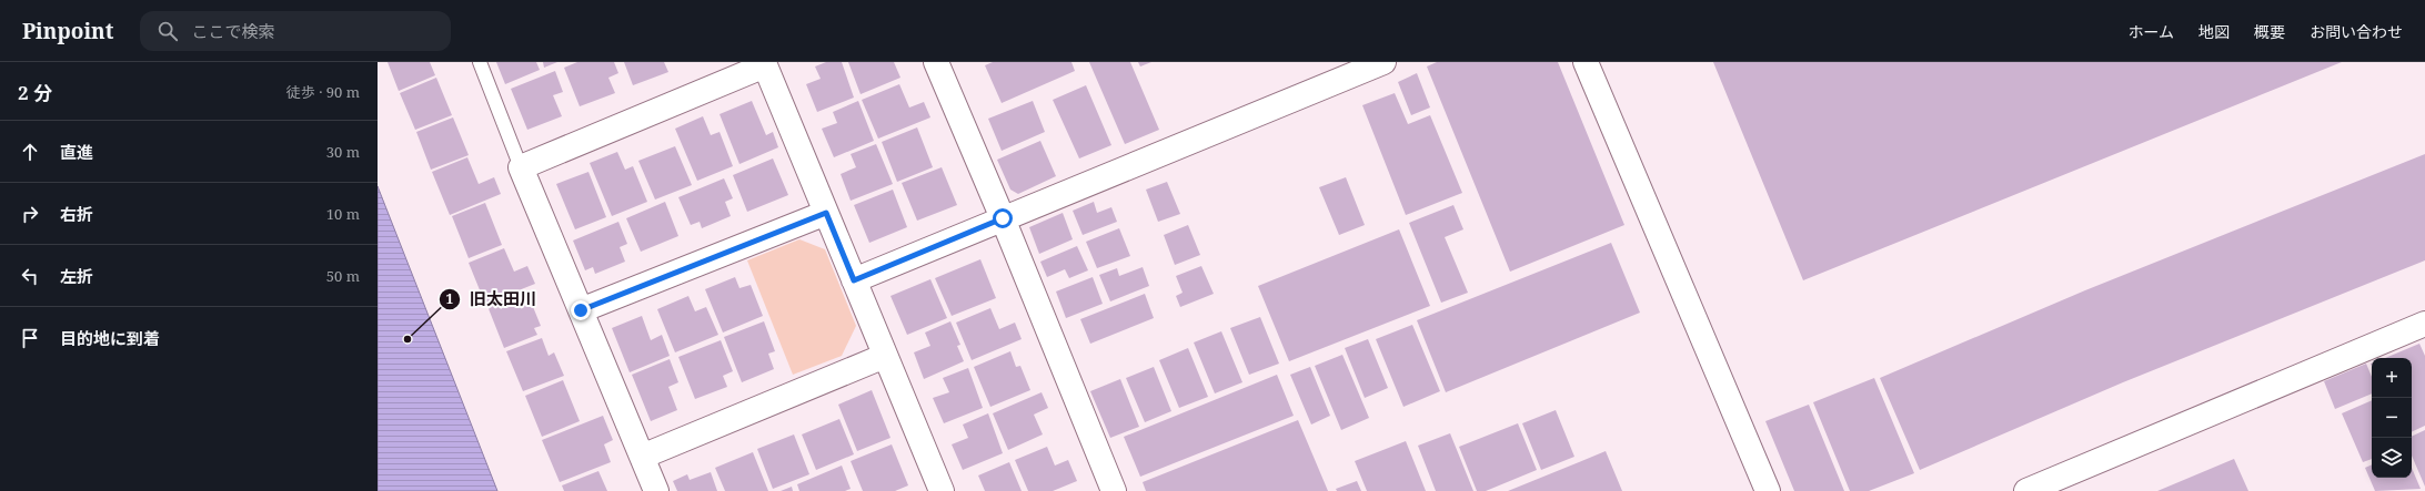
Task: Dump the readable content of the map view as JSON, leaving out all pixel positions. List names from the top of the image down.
{
  "places": ["旧太田川"],
  "page": {
    "header": "Pinpoint",
    "search": "ここで検索",
    "nav": [
      "ホーム",
      "地図",
      "概要",
      "お問い合わせ"
    ],
    "heading": ["2 分", "徒歩 · 90 m"],
    "list": [
      ["直進", "30 m"],
      ["右折", "10 m"],
      ["左折", "50 m"],
      "目的地に到着"
    ],
    "map_buttons": ["+", "−"]
  }
}
